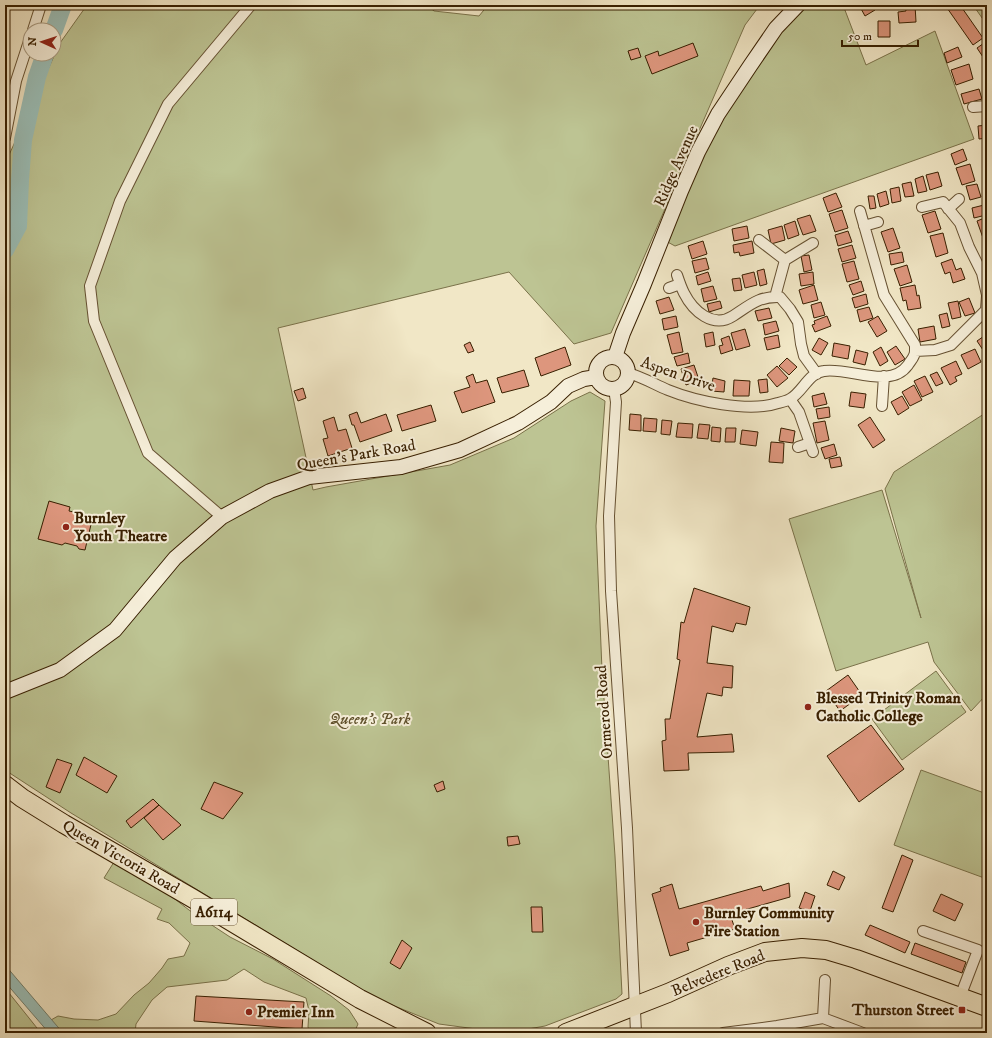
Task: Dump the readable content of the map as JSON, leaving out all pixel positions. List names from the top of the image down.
{
  "streets": {
    "highway": ["Queen Victoria Road", "A6114", "Belvedere Road"],
    "street": [
      "Ridge Avenue",
      "Aspen Drive",
      "Queen's Park Road",
      "Ormerod Road"
    ]
  },
  "crossings": [
    ["Ridge Avenue", "Aspen Drive"],
    ["Ridge Avenue", "Queen's Park Road"],
    ["Ridge Avenue", "Ormerod Road"],
    ["Aspen Drive", "Queen's Park Road"],
    ["Aspen Drive", "Ormerod Road"],
    ["Queen's Park Road", "Ormerod Road"],
    ["Ormerod Road", "Belvedere Road"]
  ],
  "parks": ["Queen's Park"],
  "places": {
    "other": [
      "Burnley Youth Theatre",
      "Blessed Trinity Roman Catholic College",
      "Burnley Community Fire Station",
      "Premier Inn"
    ],
    "transit": ["Thurston Street"]
  },
  "scale_bar": "50 m",
  "north": "left"
}
